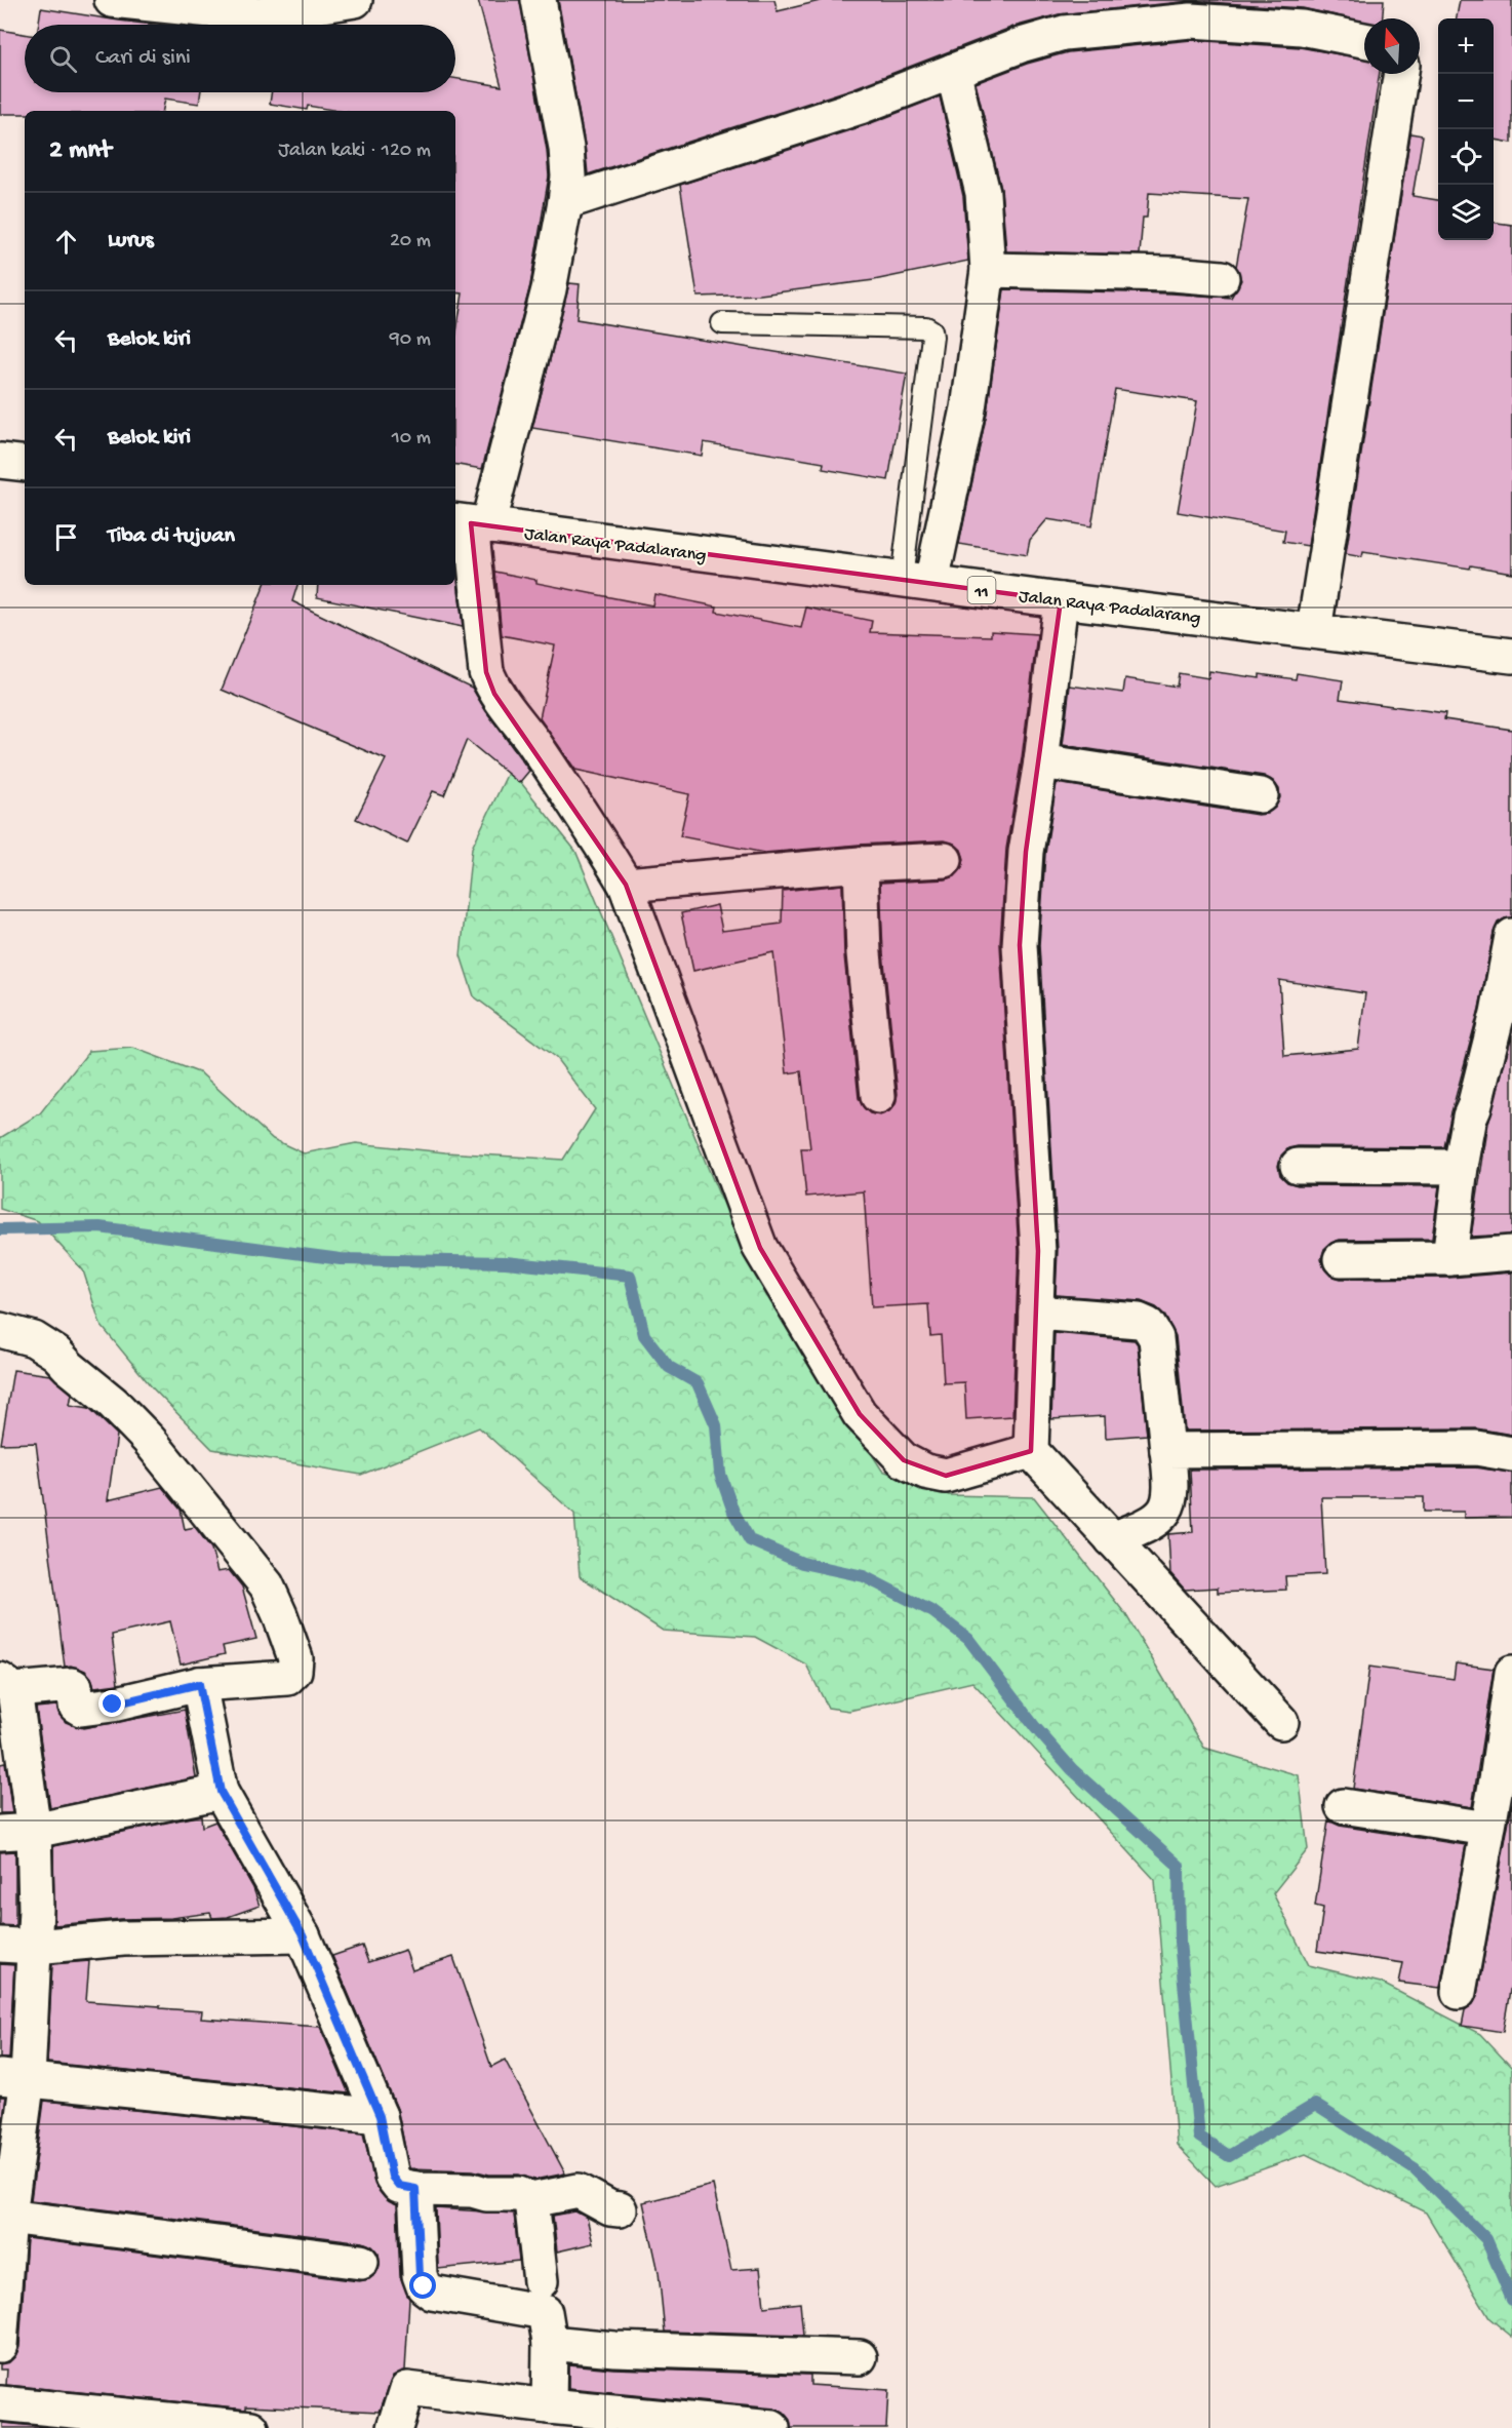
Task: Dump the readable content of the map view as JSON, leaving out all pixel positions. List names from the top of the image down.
{
  "streets": {
    "main road": ["Jalan Raya Padalarang", "11"]
  },
  "north": "top",
  "page": {
    "map_buttons": ["+", "−"],
    "search": "Cari di sini",
    "heading": ["2 mnt", "Jalan kaki · 120 m"],
    "list": [
      ["Lurus", "20 m"],
      ["Belok kiri", "90 m"],
      ["Belok kiri", "10 m"],
      "Tiba di tujuan"
    ]
  }
}
